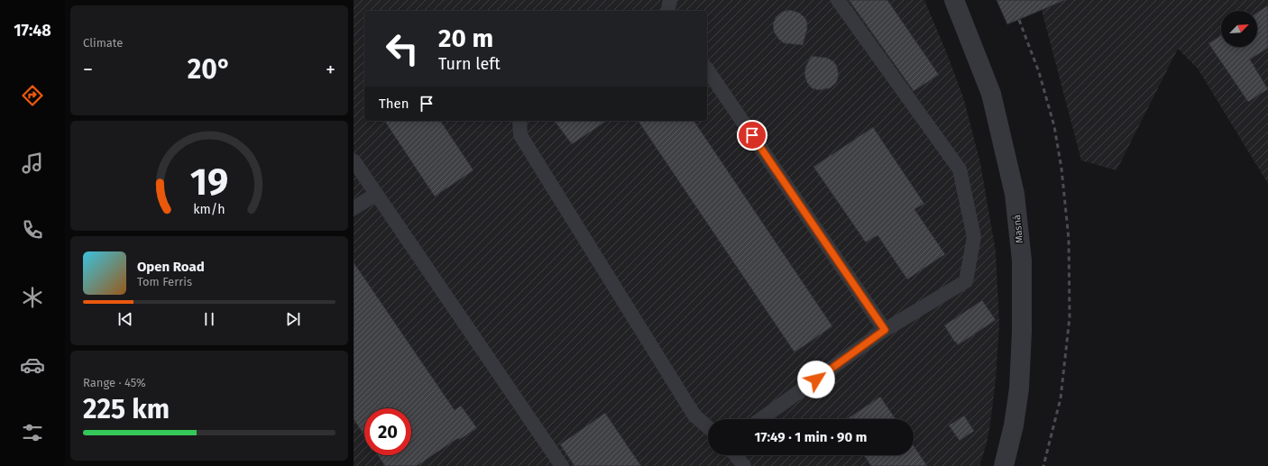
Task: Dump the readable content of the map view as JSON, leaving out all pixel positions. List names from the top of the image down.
{
  "streets": {
    "street": ["Masná"]
  },
  "north": "top right",
  "page": {
    "tabs": "17:48",
    "tile": [
      "Climate",
      ["Range · 45%", "225 km"]
    ],
    "turn": ["20 m", "Turn left"],
    "heat": ["−", "20°", "+"],
    "then": "Then",
    "song": ["Open Road", "Tom Ferris"],
    "limit": "20",
    "trip": "17:49 · 1 min · 90 m",
    "gauge": ["19", "km/h"]
  }
}
